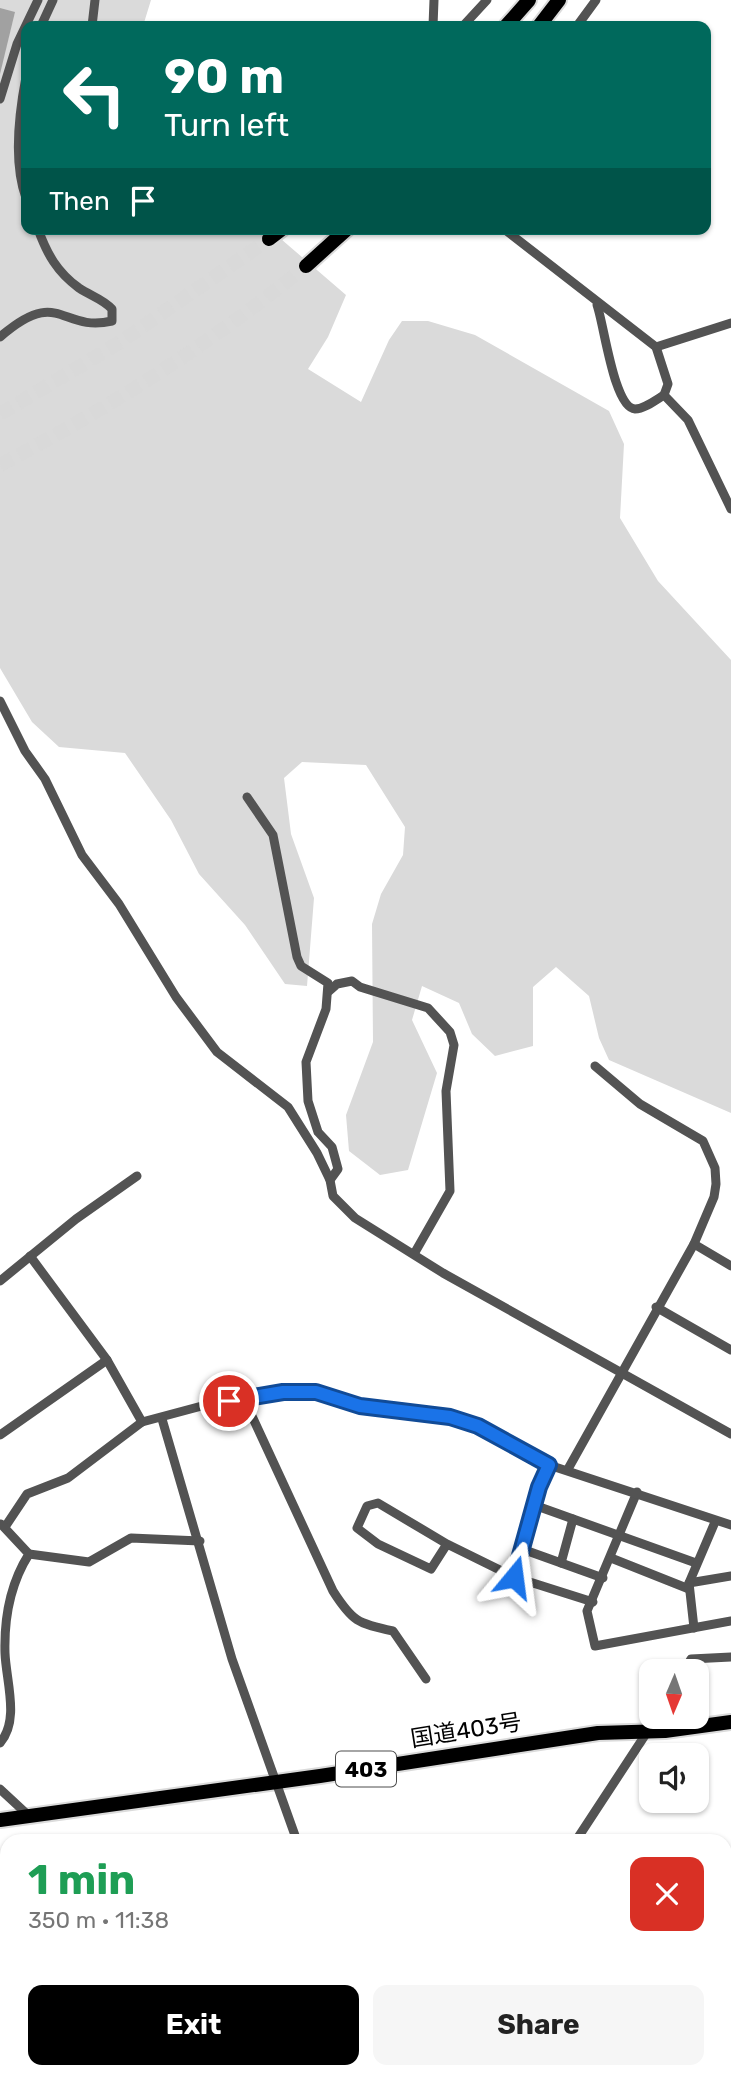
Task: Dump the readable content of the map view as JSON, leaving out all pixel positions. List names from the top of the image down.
{
  "streets": {
    "highway": ["国道403号", "403"]
  },
  "north": "bottom",
  "page": {
    "turn": ["90 m", "Turn left"],
    "then": "Then",
    "heading": ["1 min", "350 m · 11:38"],
    "buttons": ["Exit", "Share"]
  }
}
